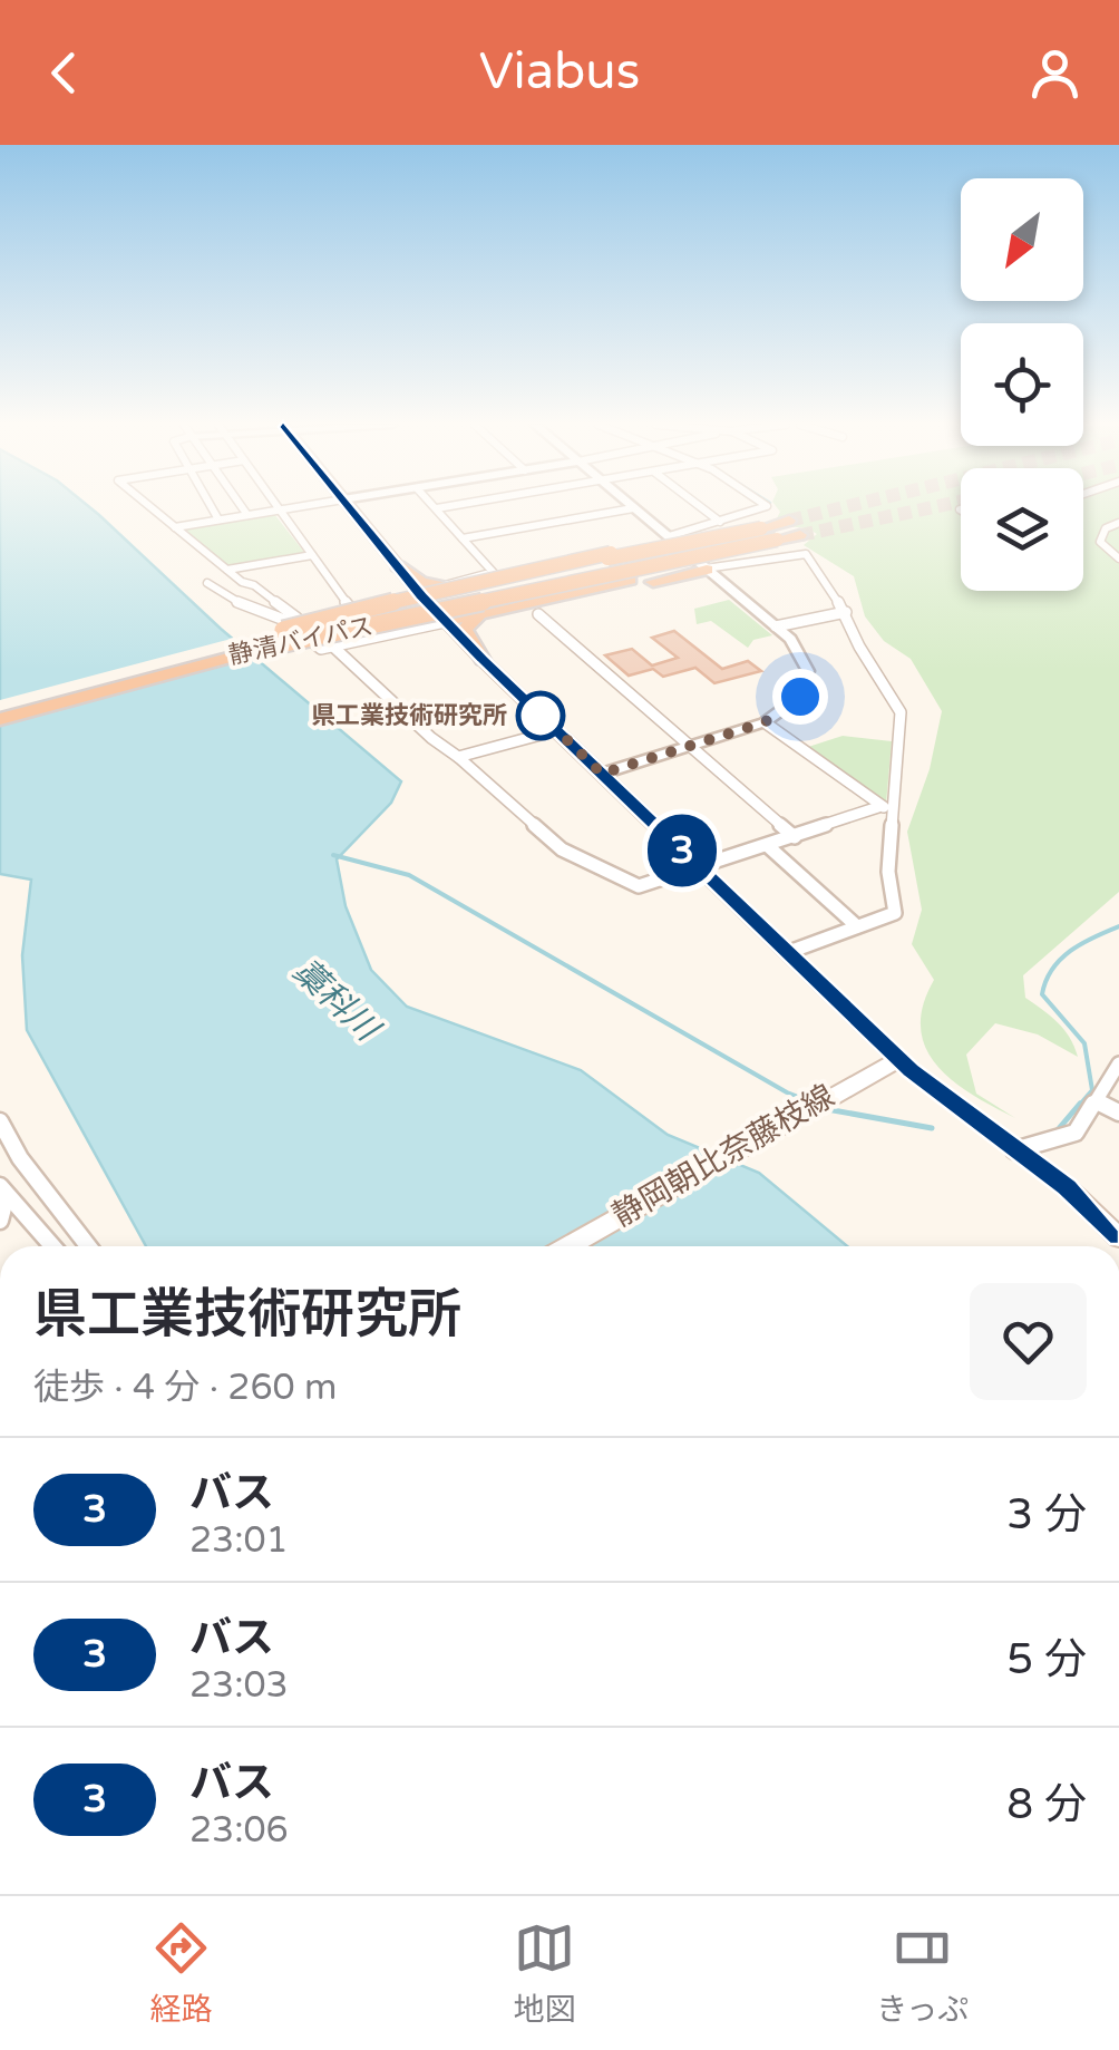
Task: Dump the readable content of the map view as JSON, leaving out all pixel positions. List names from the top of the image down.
{
  "streets": {
    "highway": ["静清バイパス"],
    "main road": ["静岡朝比奈藤枝線"]
  },
  "water": ["藁科川"],
  "places": ["県工業技術研究所"],
  "lines": ["bus line 3"],
  "north": "bottom left",
  "page": {
    "header": "Viabus",
    "on_map": "3",
    "heading": ["県工業技術研究所", "徒歩 · 4 分 · 260 m"],
    "list": [
      {
        "mark": "3",
        "name": "バス",
        "note": "23:01",
        "value": "3 分"
      },
      {
        "mark": "3",
        "name": "バス",
        "note": "23:03",
        "value": "5 分"
      },
      {
        "mark": "3",
        "name": "バス",
        "note": "23:06",
        "value": "8 分"
      }
    ],
    "tabs": ["経路", "地図", "きっぷ"]
  }
}
